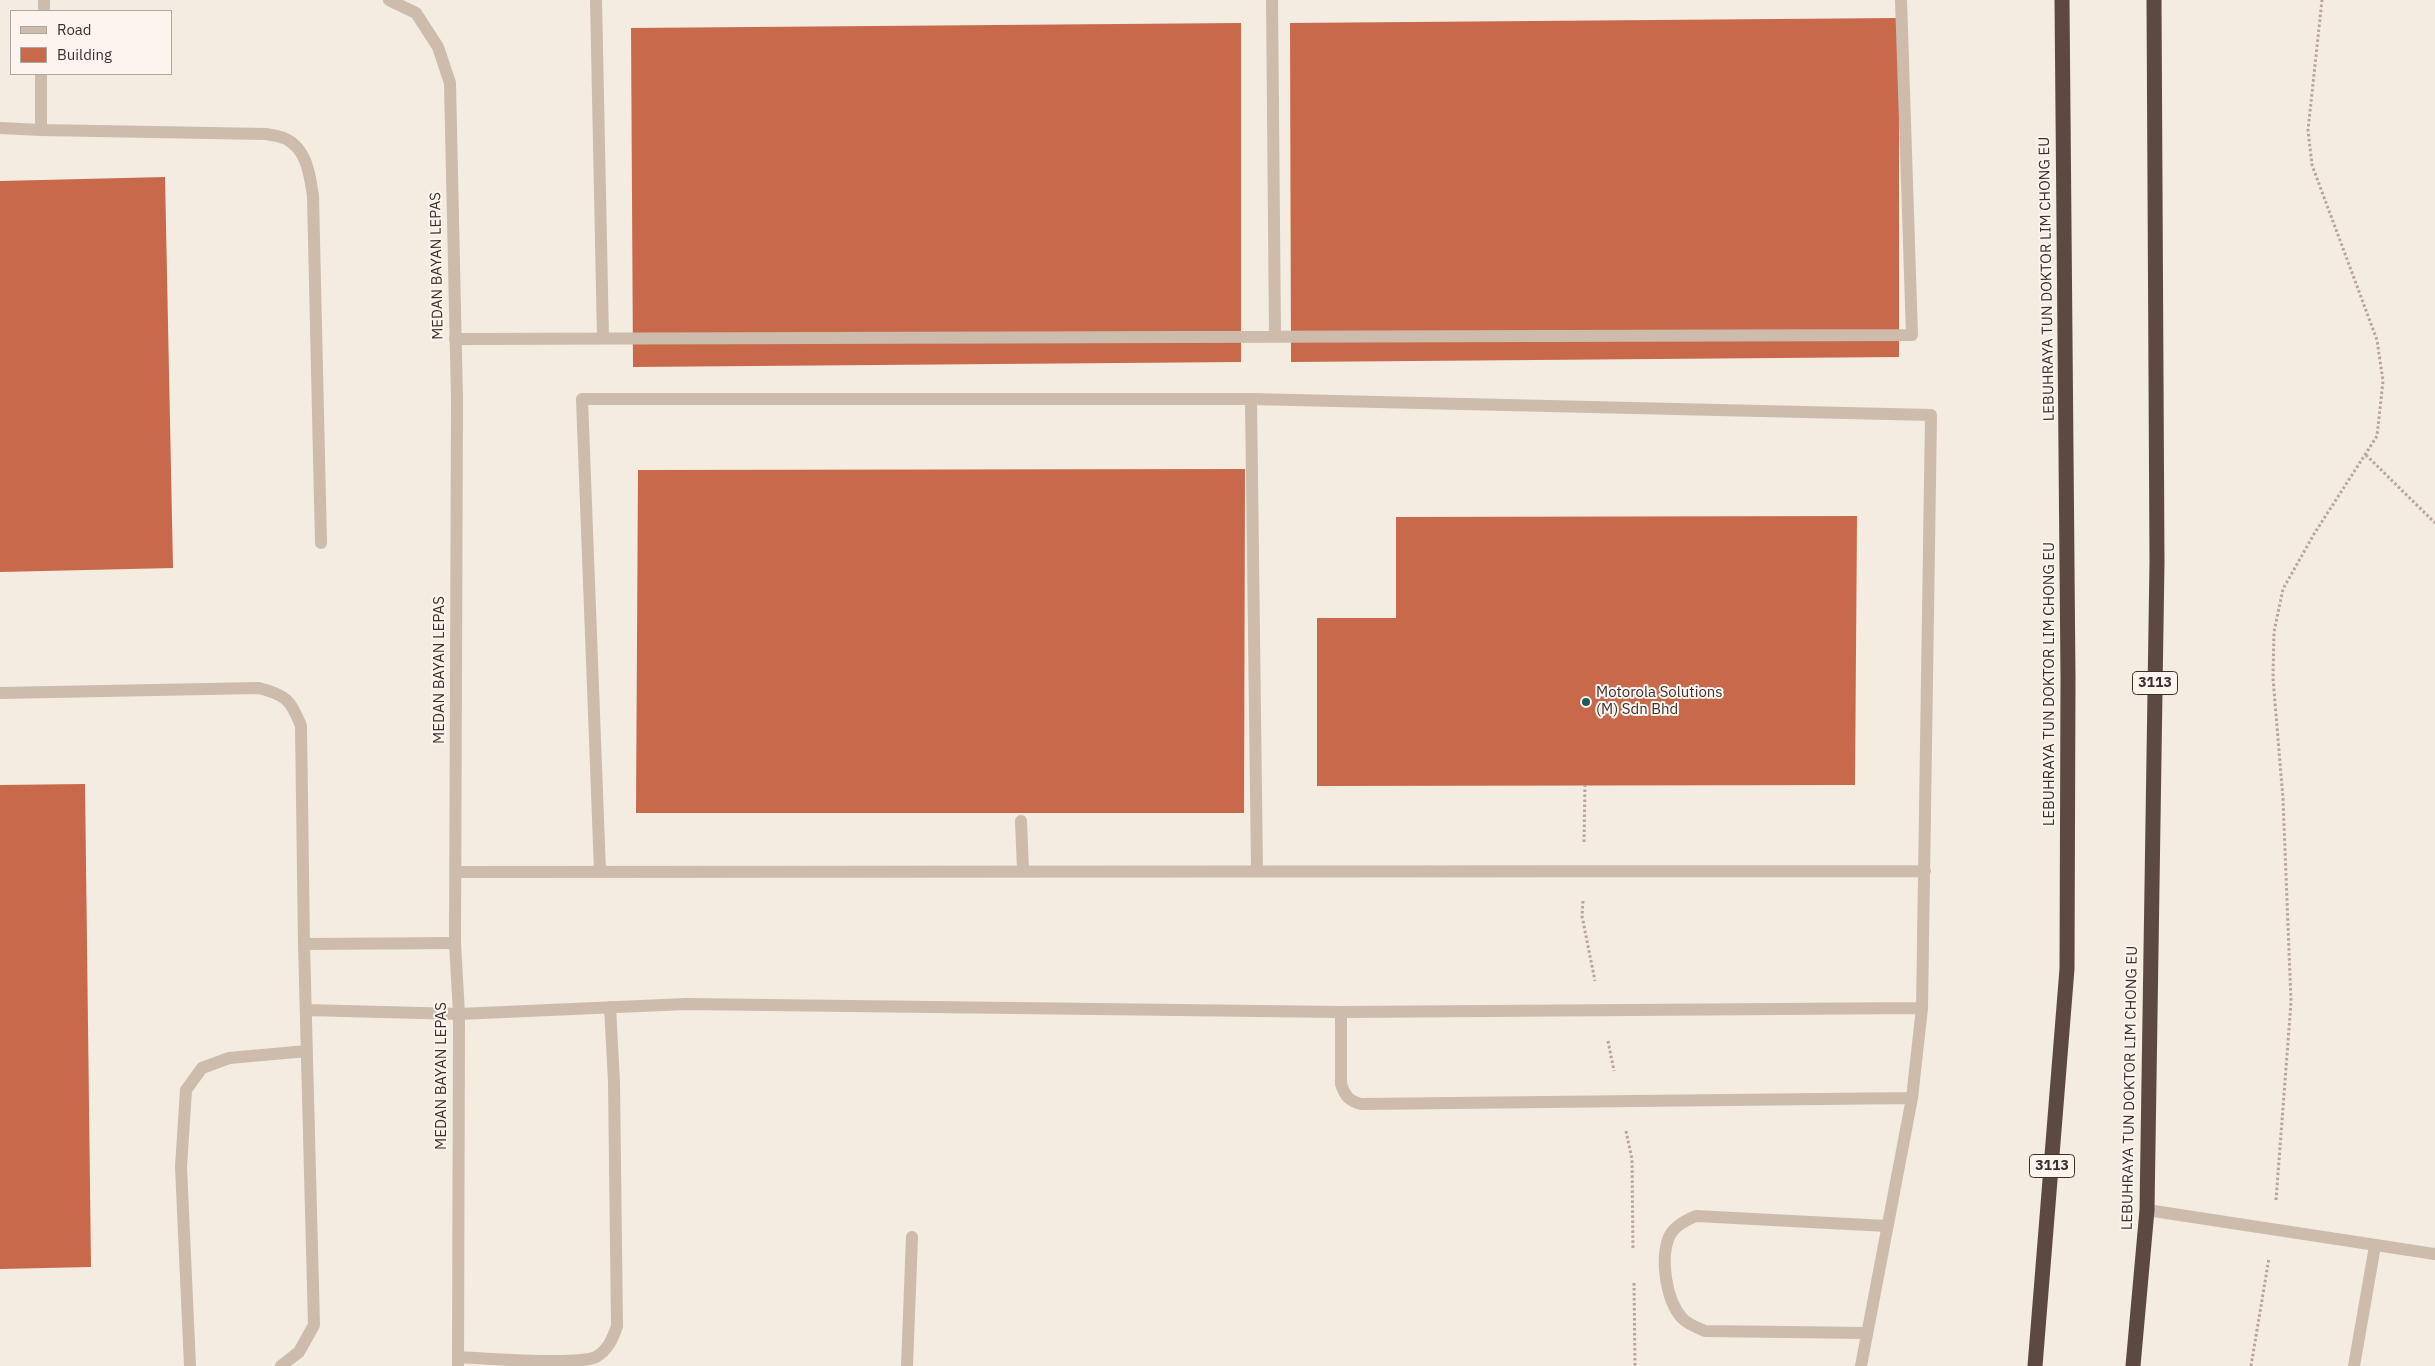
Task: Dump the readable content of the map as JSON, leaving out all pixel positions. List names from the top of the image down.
{
  "streets": {
    "highway": ["LEBUHRAYA TUN DOKTOR LIM CHONG EU", "3113"],
    "street": ["MEDAN BAYAN LEPAS"]
  },
  "places": ["Motorola Solutions (M) Sdn Bhd"],
  "legend": ["Road", "Building"]
}
